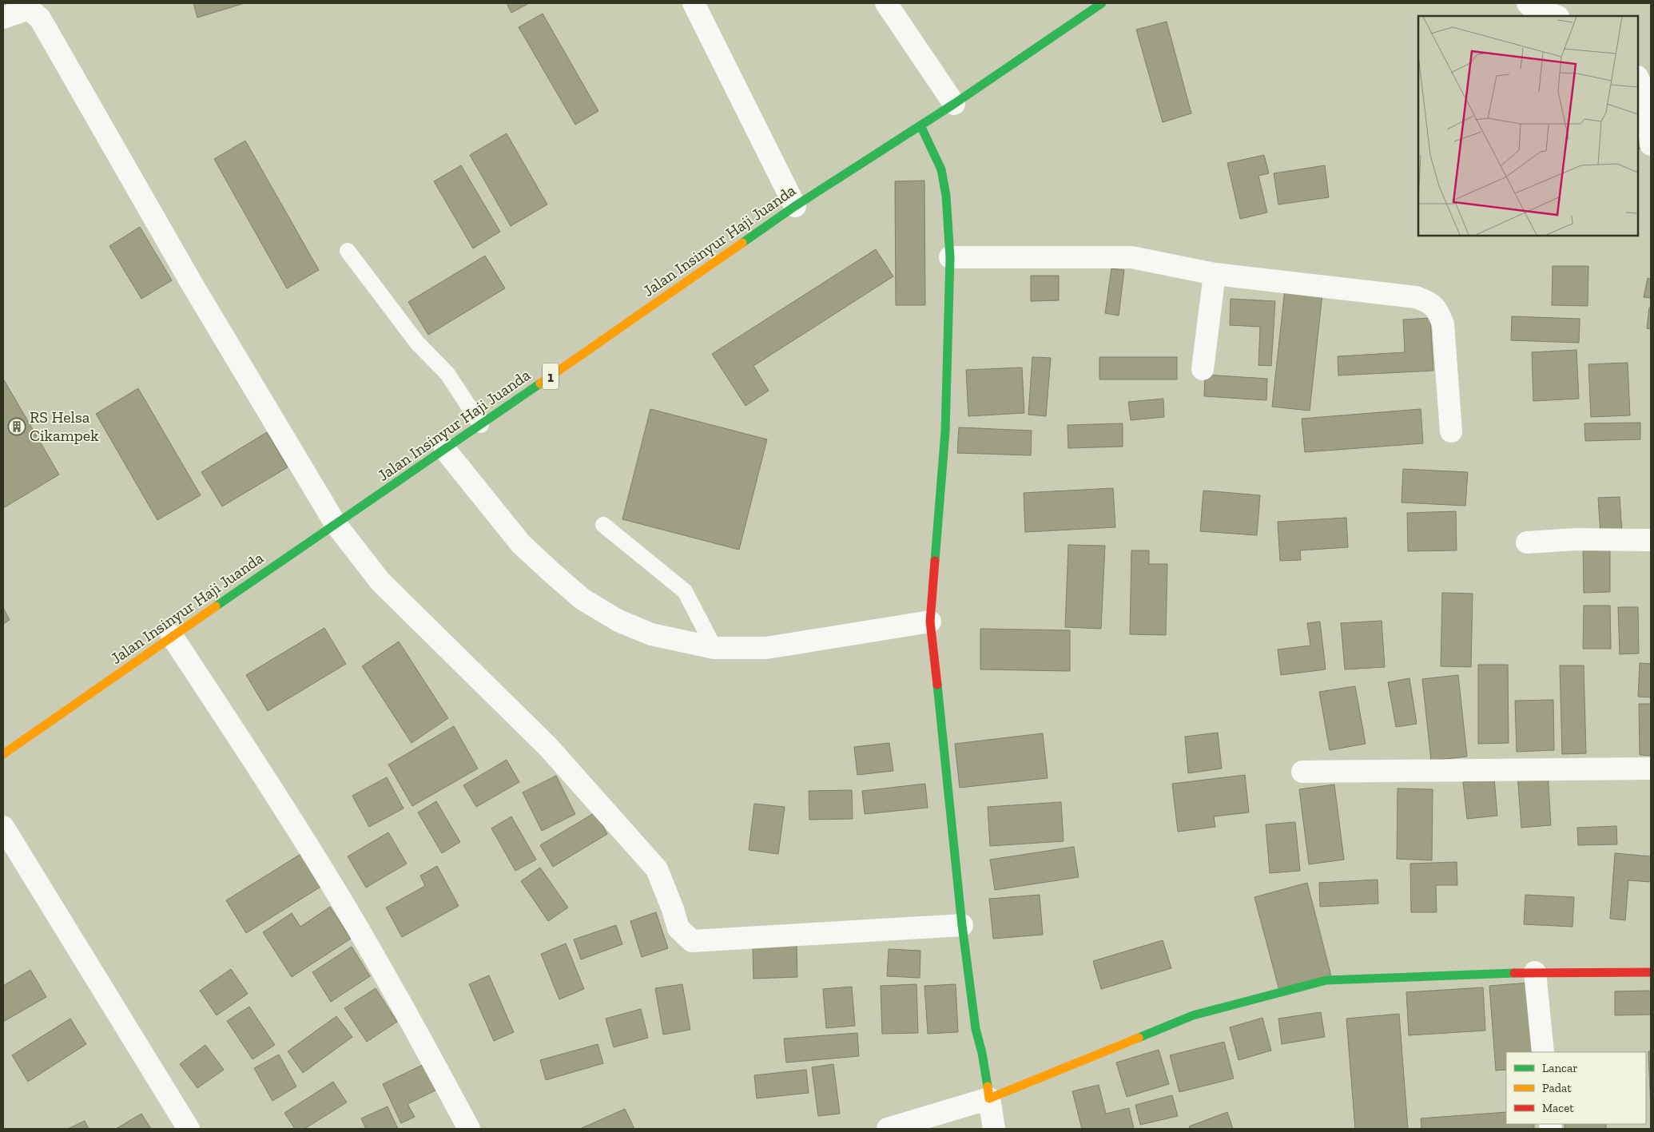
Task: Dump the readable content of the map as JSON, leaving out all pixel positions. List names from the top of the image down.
{
  "streets": {
    "main road": ["Jalan Insinyur Haji Juanda", "1"]
  },
  "places": {
    "building": ["RS Helsa Cikampek"]
  },
  "legend": ["Lancar", "Padat", "Macet"]
}
